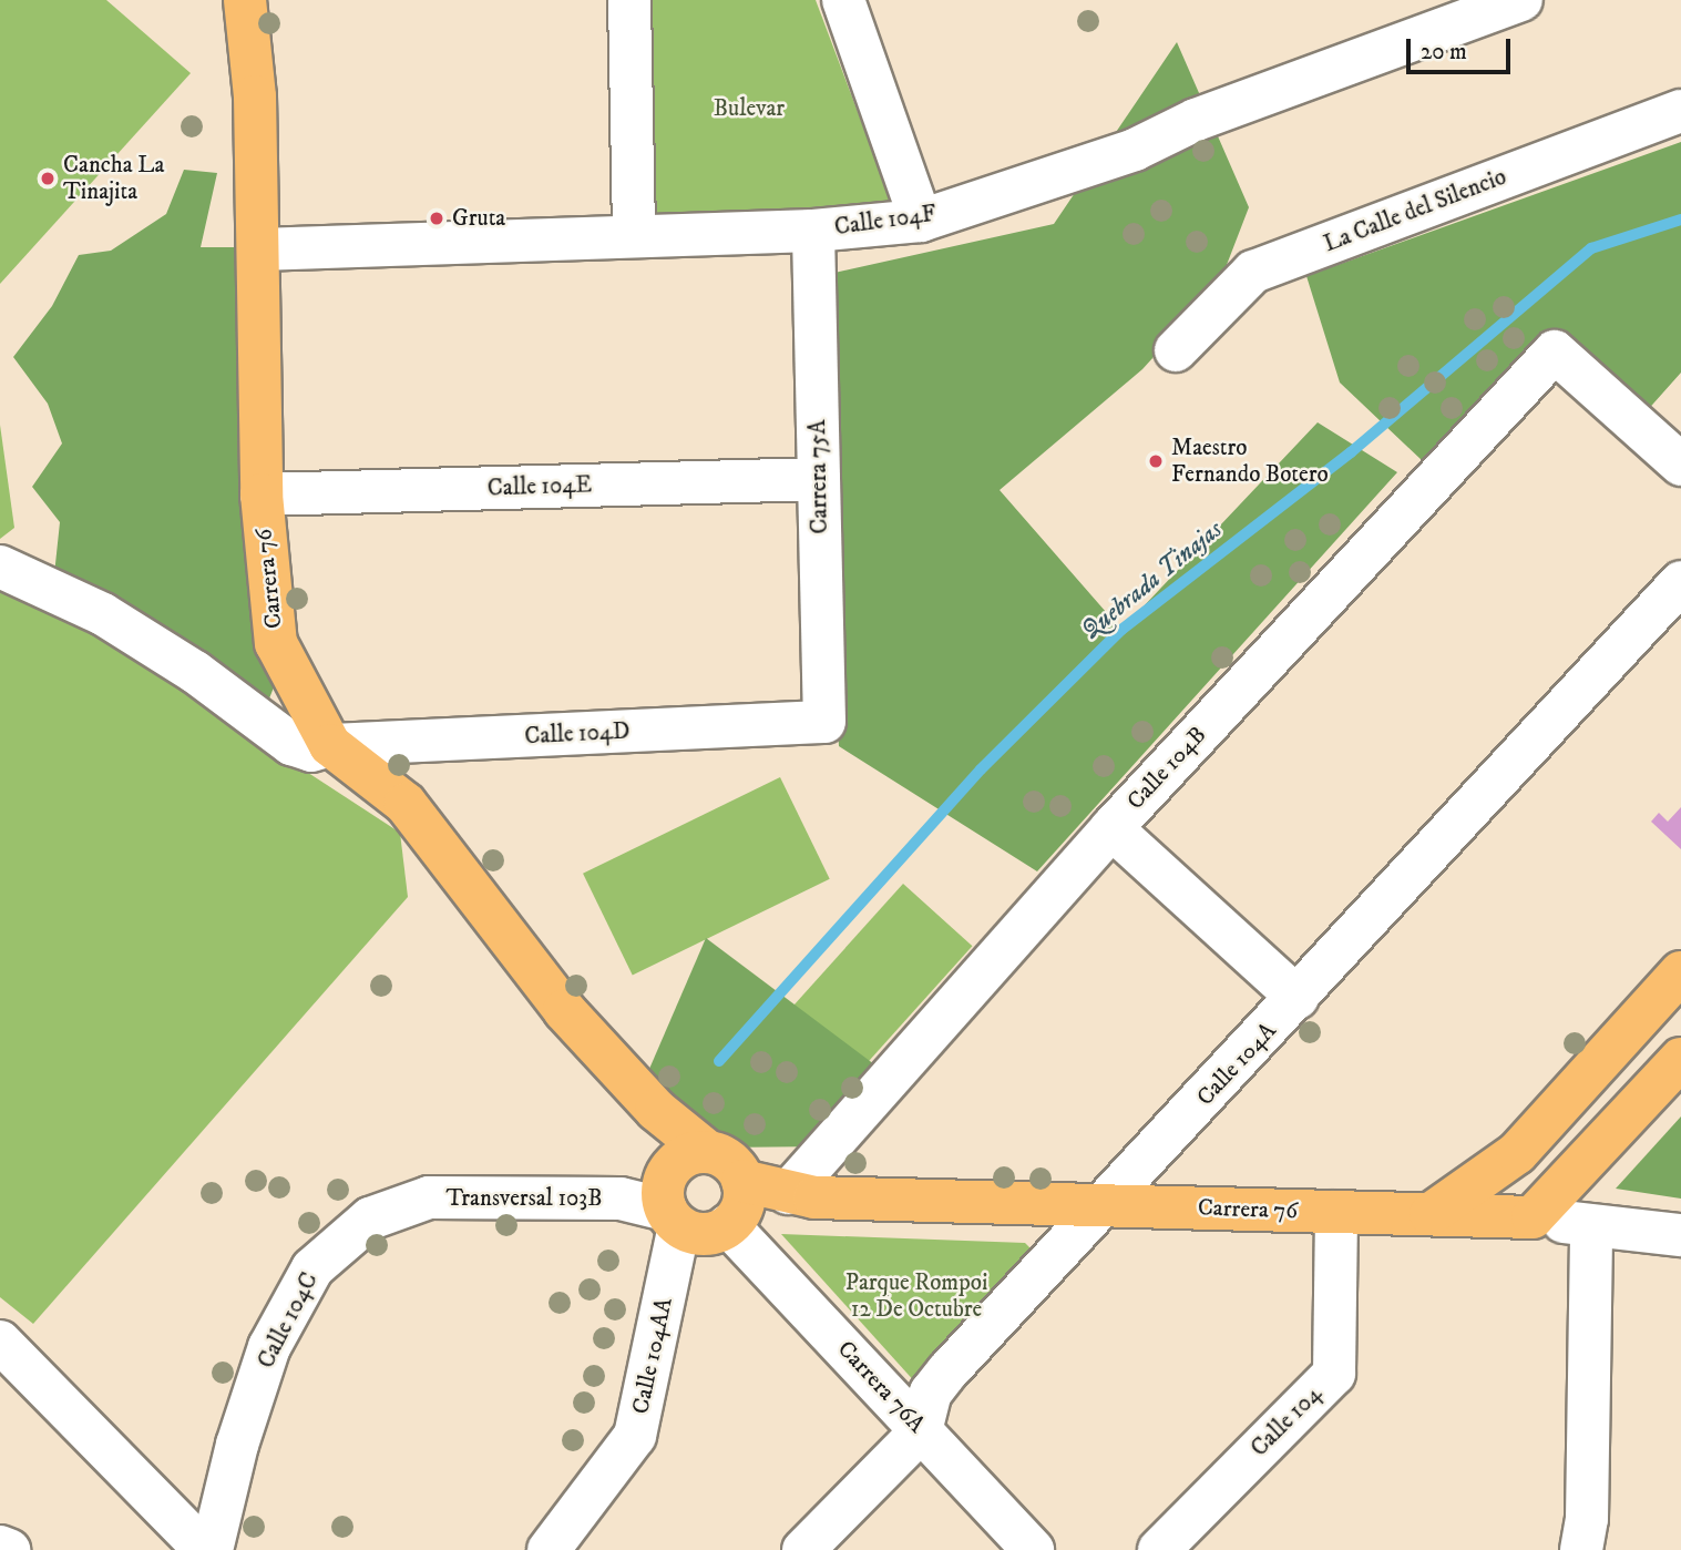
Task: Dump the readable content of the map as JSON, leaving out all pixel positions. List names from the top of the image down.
{
  "streets": {
    "main road": ["Carrera 76"],
    "street": [
      "La Calle del Silencio",
      "Calle 104F",
      "Carrera 75A",
      "Calle 104E",
      "Calle 104D",
      "Calle 104B",
      "Calle 104A",
      "Transversal 103B",
      "Calle 104C",
      "Calle 104AA",
      "Carrera 76A",
      "Calle 104"
    ]
  },
  "crossings": [
    ["Calle 104F", "Carrera 75A"],
    ["Calle 104F", "Carrera 76"],
    ["Carrera 75A", "Calle 104E"],
    ["Carrera 75A", "Calle 104D"],
    ["Calle 104E", "Carrera 76"],
    ["Carrera 76", "Calle 104D"],
    ["Carrera 76", "Calle 104B"],
    ["Carrera 76", "Calle 104A"],
    ["Carrera 76", "Transversal 103B"],
    ["Carrera 76", "Calle 104AA"],
    ["Carrera 76", "Carrera 76A"],
    ["Carrera 76", "Calle 104"],
    ["Calle 104A", "Carrera 76A"],
    ["Transversal 103B", "Calle 104C"],
    ["Transversal 103B", "Calle 104AA"]
  ],
  "water": ["Quebrada Tinajas"],
  "parks": ["Bulevar", "Parque Rompoi 12 De Octubre"],
  "places": ["Cancha La Tinajita", "Gruta", "Maestro Fernando Botero"],
  "scale_bar": "20 m"
}
